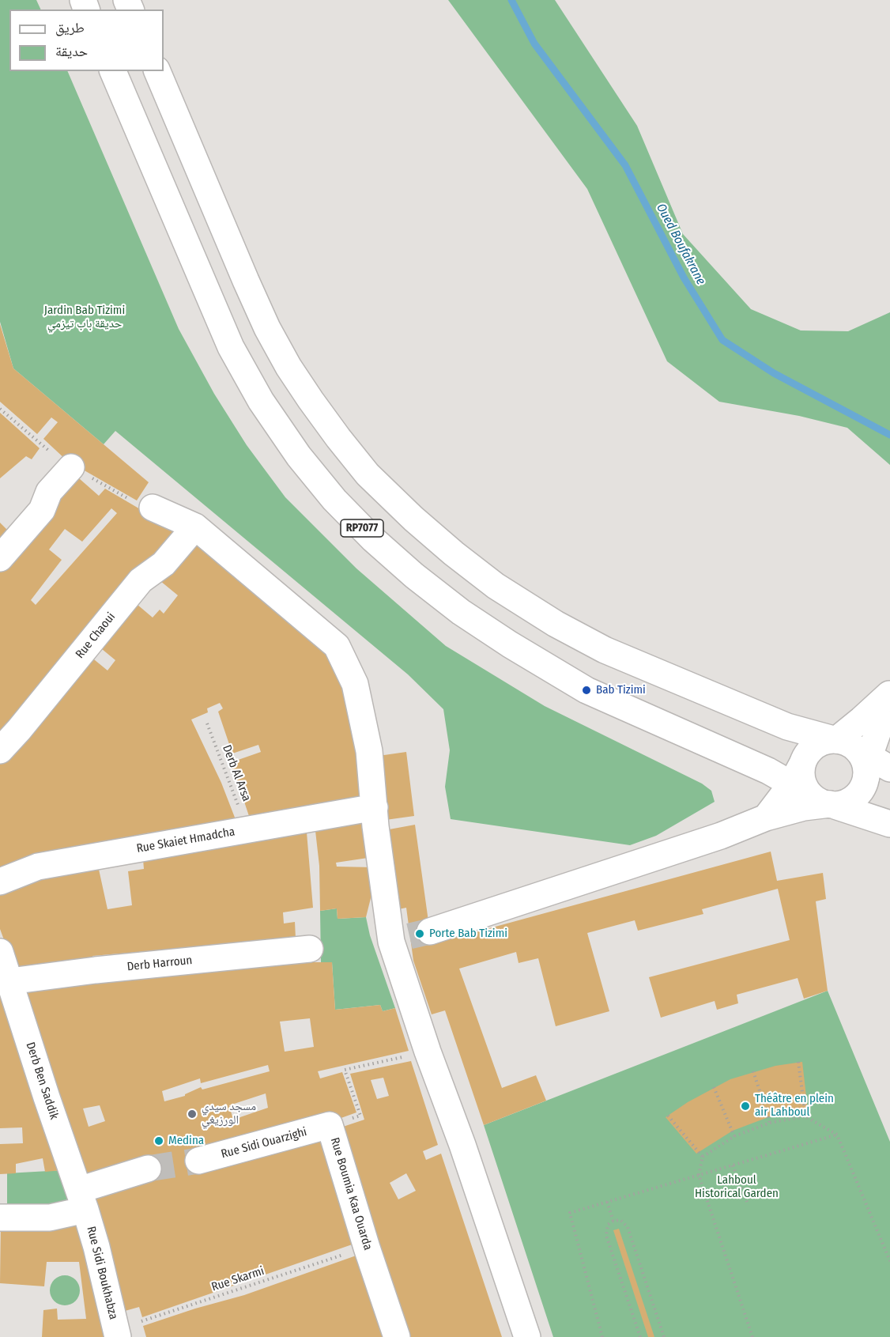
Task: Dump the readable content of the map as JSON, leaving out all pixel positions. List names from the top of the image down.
{
  "streets": {
    "street": [
      "RP7077",
      "Rue Chaoui",
      "Rue Skaiet Hmadcha",
      "Derb Harroun",
      "Derb Ben Saddik",
      "Rue Sidi Ouarzighi",
      "Rue Boumia Kaa Ouarda",
      "Rue Sidi Boukhabza"
    ],
    "path": ["Derb Al Arsa", "Rue Skarmi"]
  },
  "crossings": [
    ["Derb Al Arsa", "Rue Skaiet Hmadcha"],
    ["Derb Harroun", "Derb Ben Saddik"],
    ["Derb Ben Saddik", "Rue Sidi Boukhabza"],
    ["Rue Sidi Ouarzighi", "Rue Boumia Kaa Ouarda"],
    ["Rue Boumia Kaa Ouarda", "Rue Skarmi"],
    ["Rue Sidi Boukhabza", "Rue Skarmi"]
  ],
  "water": ["Oued Boufakrane"],
  "parks": ["Jardin Bab Tizimi حديقة باب تيزمي", "Lahboul Historical Garden"],
  "places": [
    "Bab Tizimi",
    "Porte Bab Tizimi",
    "Théâtre en plein air Lahboul",
    "مسجد سيدي الورزيغي",
    "Medina"
  ],
  "legend": ["طريق", "حديقة"]
}
